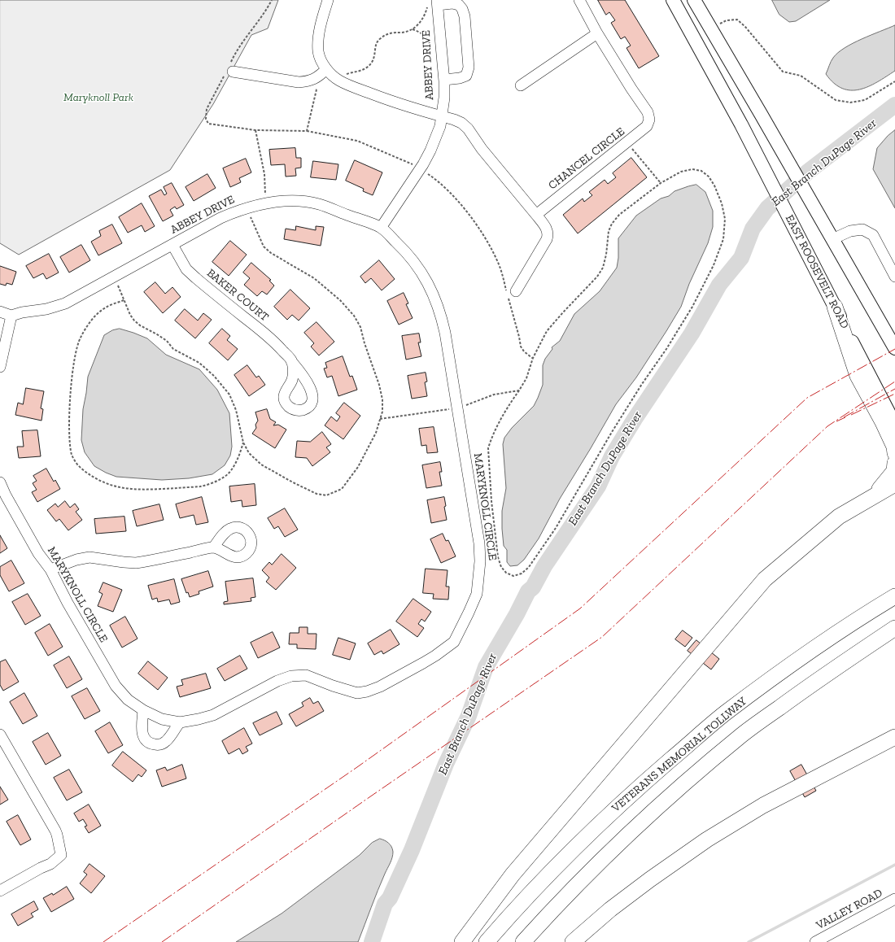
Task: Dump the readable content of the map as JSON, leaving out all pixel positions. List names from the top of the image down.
{
  "streets": {
    "highway": ["VETERANS MEMORIAL TOLLWAY"],
    "main road": ["EAST ROOSEVELT ROAD"],
    "street": [
      "ABBEY DRIVE",
      "CHANCEL CIRCLE",
      "BAKER COURT",
      "MARYKNOLL CIRCLE",
      "VALLEY ROAD"
    ]
  },
  "crossings": [
    ["ABBEY DRIVE", "BAKER COURT"],
    ["ABBEY DRIVE", "MARYKNOLL CIRCLE"]
  ],
  "water": ["East Branch DuPage River"],
  "parks": ["Maryknoll Park"]
}
